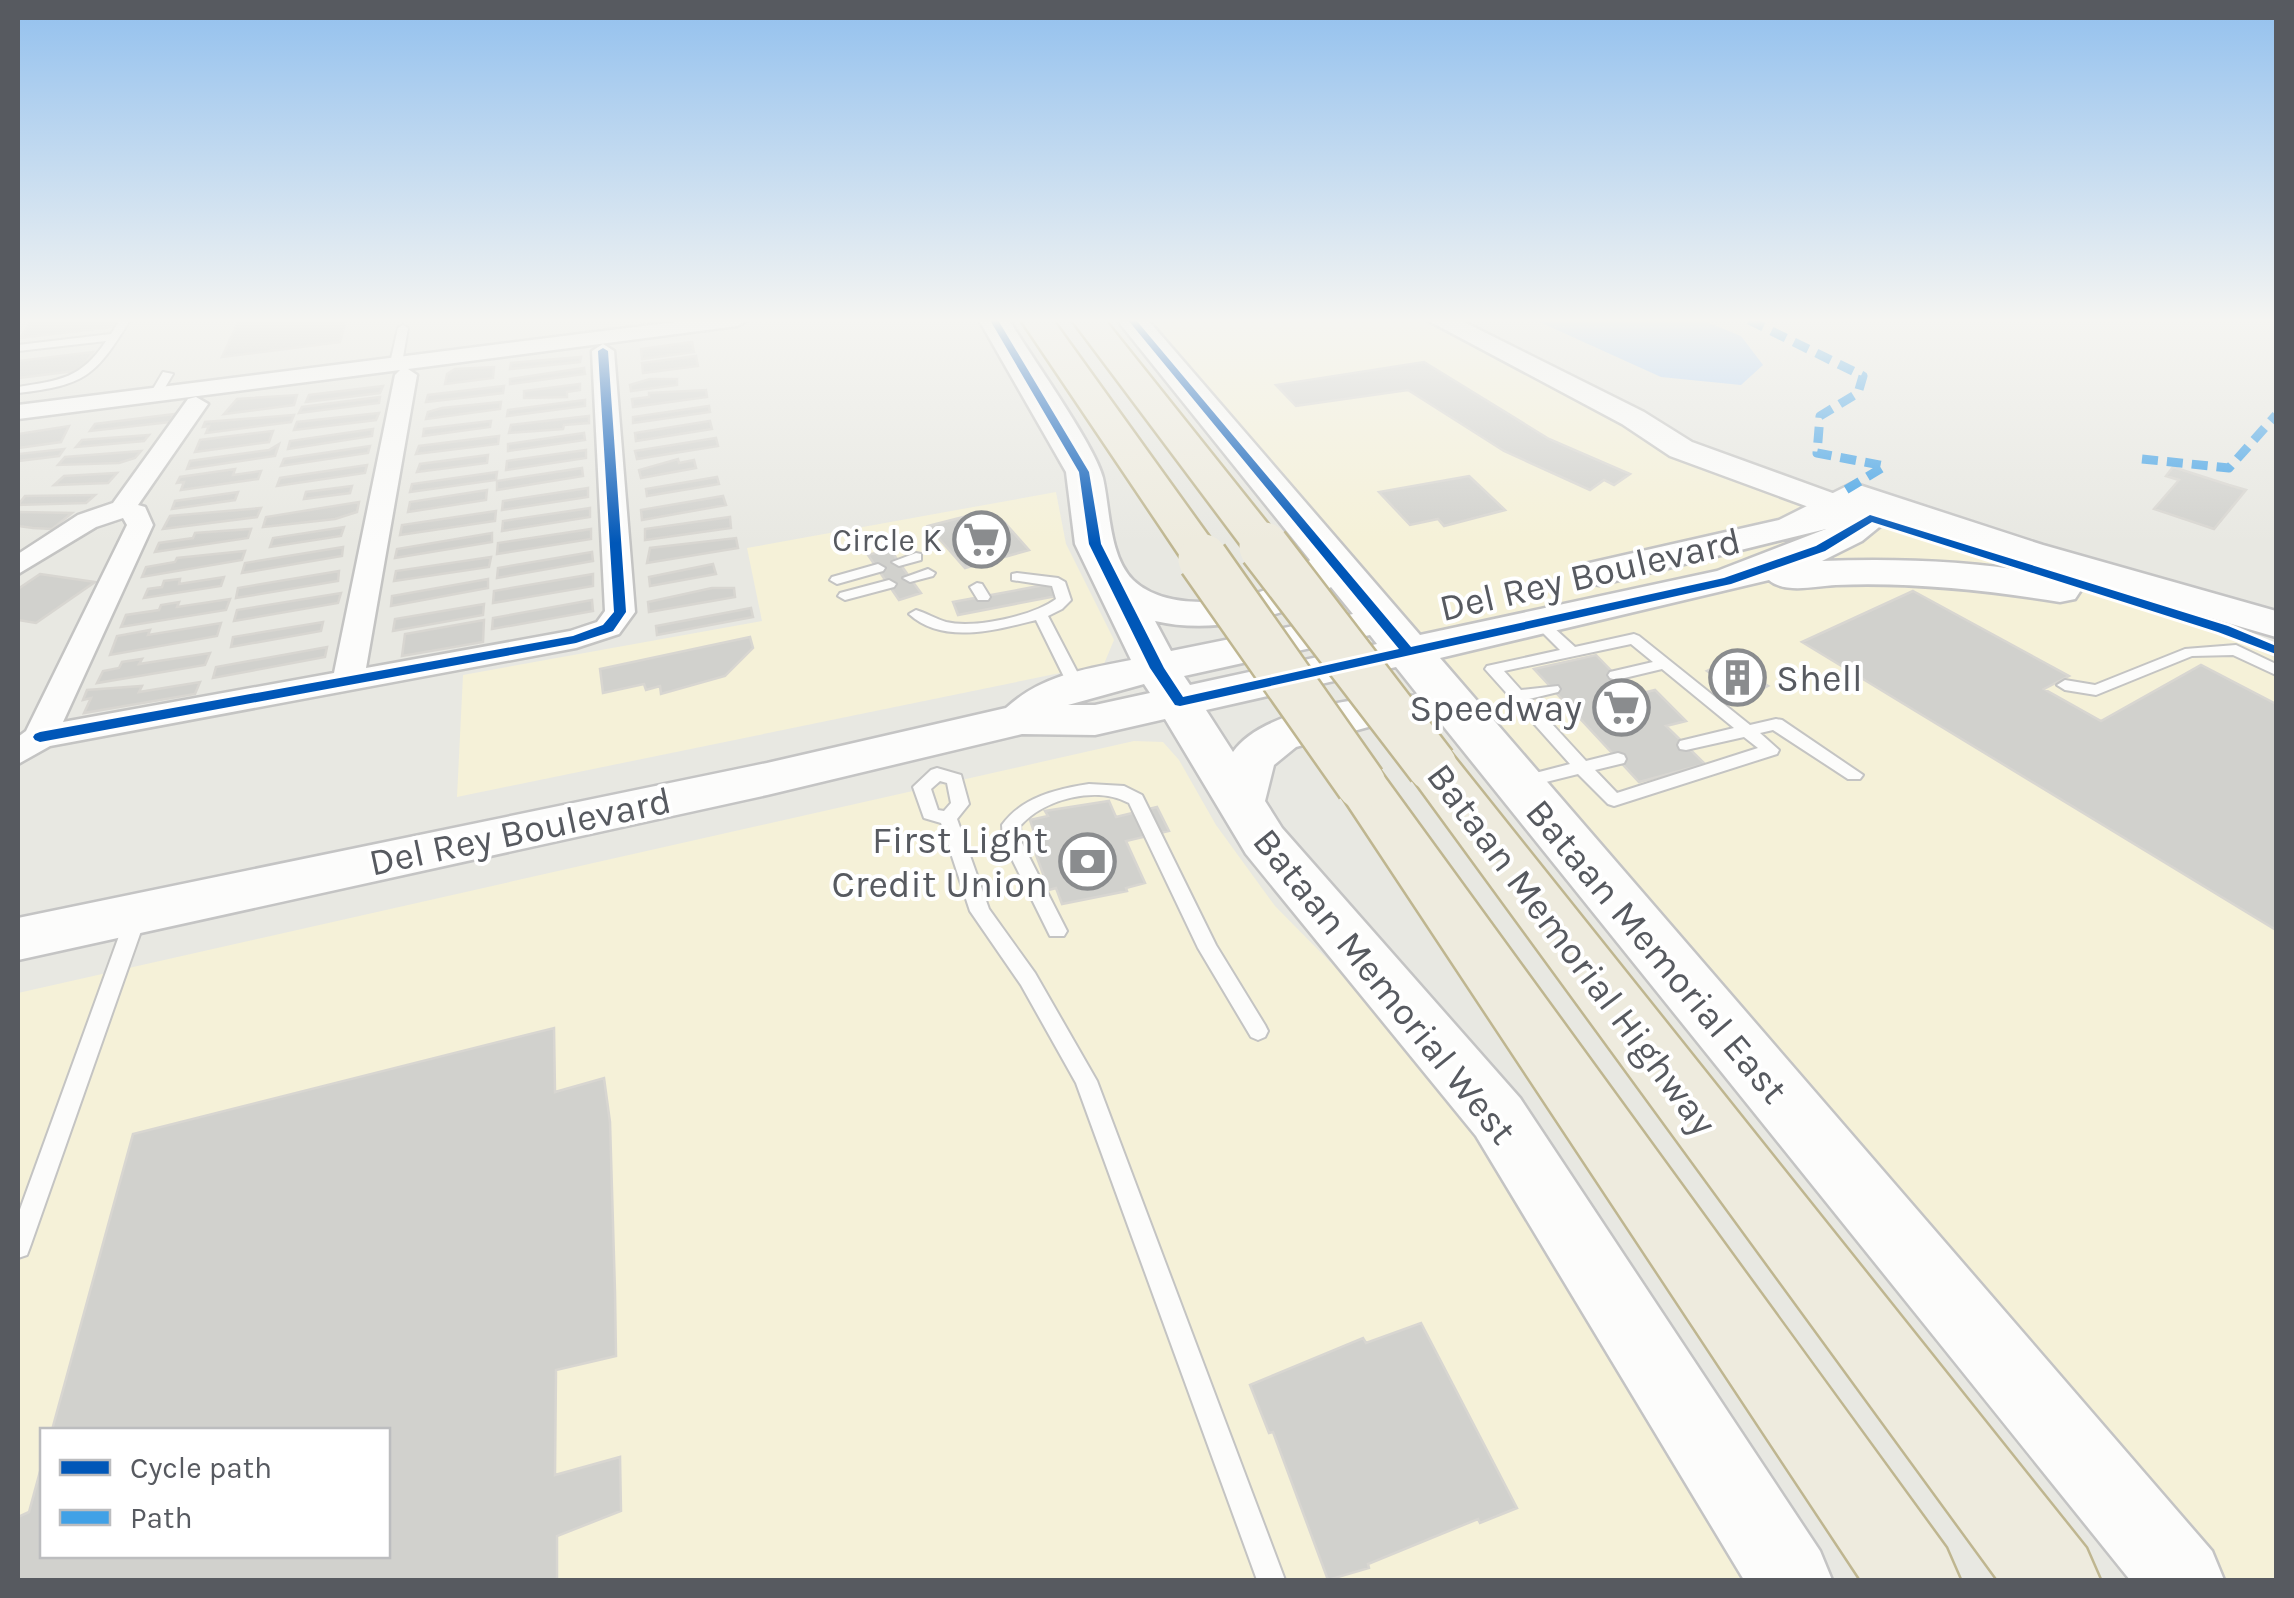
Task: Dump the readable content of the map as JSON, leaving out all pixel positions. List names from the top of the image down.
{
  "streets": {
    "highway": ["Bataan Memorial Highway"],
    "main road": ["Del Rey Boulevard", "Bataan Memorial East", "Bataan Memorial West"]
  },
  "crossings": [
    ["Del Rey Boulevard", "Bataan Memorial East"],
    ["Del Rey Boulevard", "Bataan Memorial West"],
    ["Bataan Memorial Highway", "Bataan Memorial East"]
  ],
  "places": {
    "supermarket": ["Circle K", "Speedway"],
    "building": ["Shell"],
    "bank": ["First Light Credit Union"]
  },
  "legend": ["Cycle path", "Path"]
}
